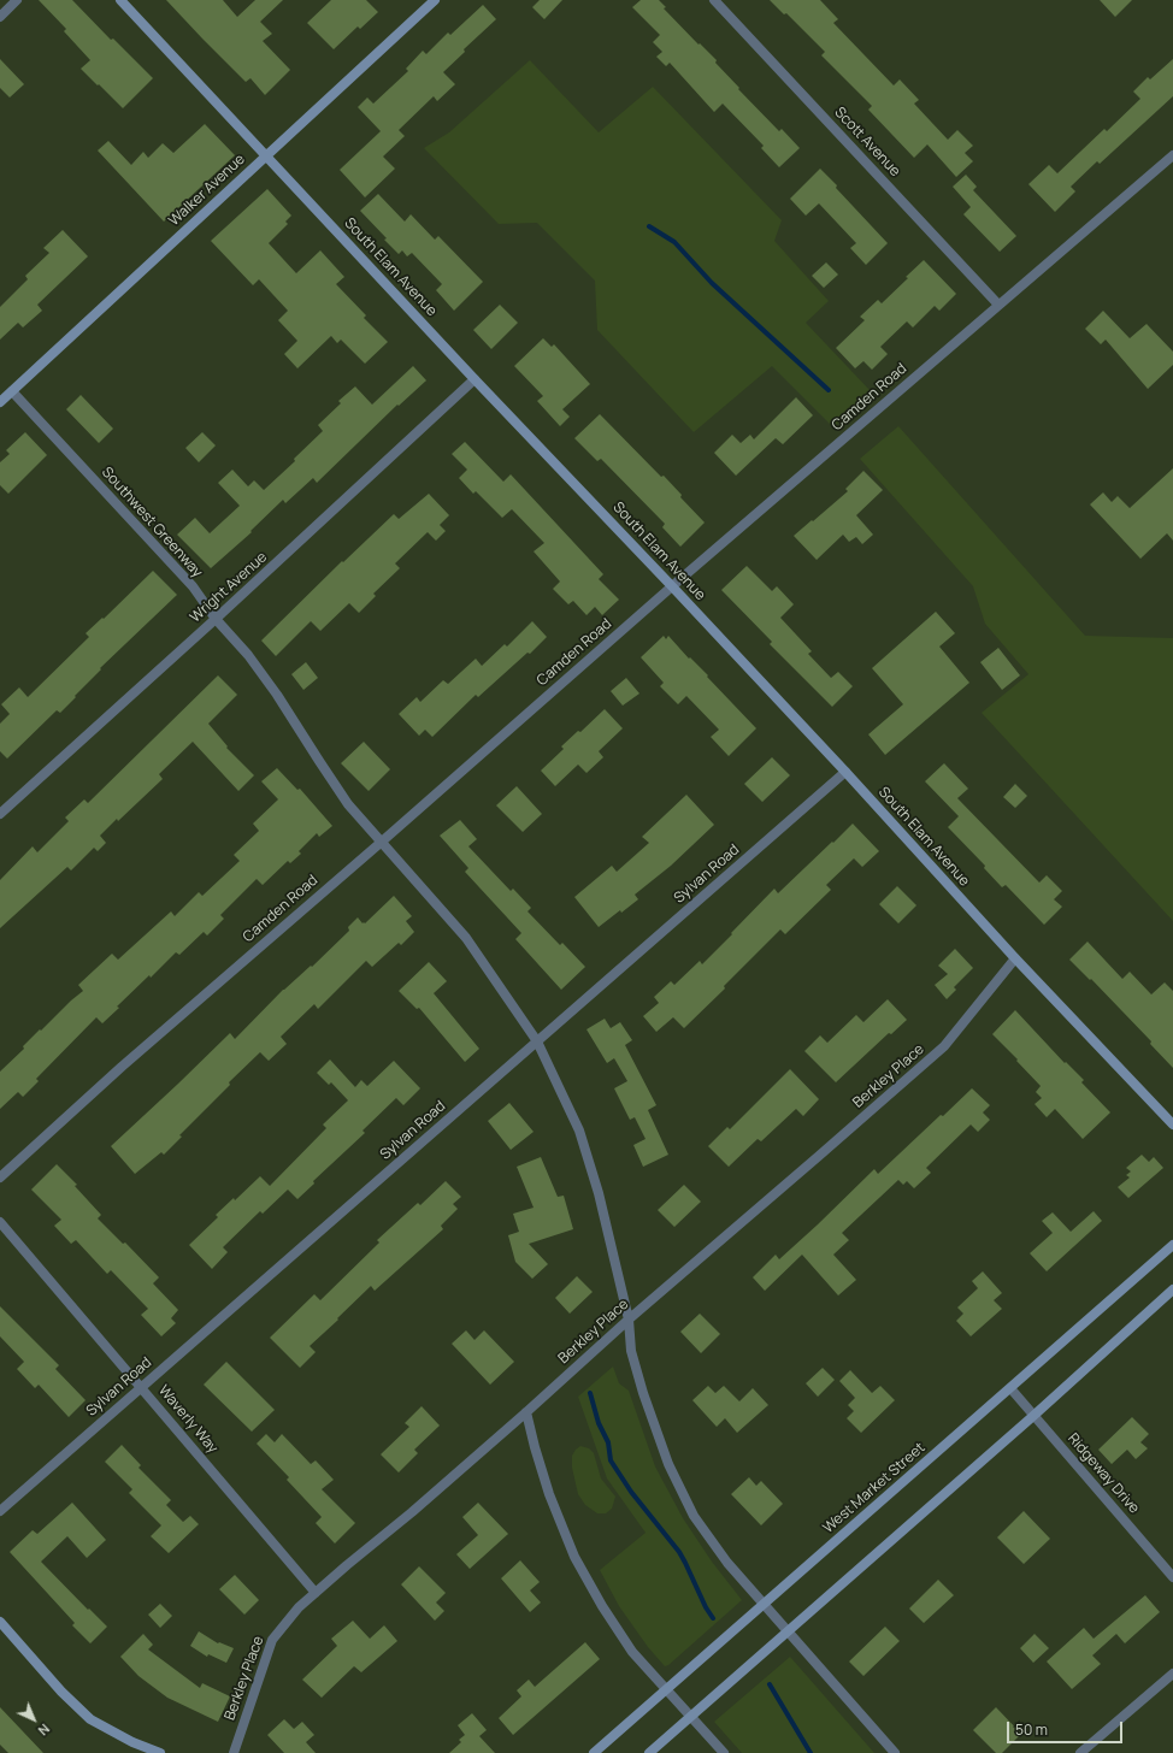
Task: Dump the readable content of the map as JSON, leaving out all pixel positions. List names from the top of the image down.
{
  "streets": {
    "street": [
      "Scott Avenue",
      "Walker Avenue",
      "South Elam Avenue",
      "Camden Road",
      "Southwest Greenway",
      "Wright Avenue",
      "Sylvan Road",
      "Berkley Place",
      "Waverly Way",
      "Ridgeway Drive",
      "West Market Street"
    ]
  },
  "crossings": [
    ["Scott Avenue", "Camden Road"],
    ["Walker Avenue", "South Elam Avenue"],
    ["Walker Avenue", "Southwest Greenway"],
    ["South Elam Avenue", "Camden Road"],
    ["South Elam Avenue", "Wright Avenue"],
    ["South Elam Avenue", "Sylvan Road"],
    ["South Elam Avenue", "Berkley Place"],
    ["Camden Road", "Southwest Greenway"],
    ["Southwest Greenway", "Wright Avenue"],
    ["Southwest Greenway", "Sylvan Road"],
    ["Southwest Greenway", "Berkley Place"],
    ["Southwest Greenway", "West Market Street"],
    ["Sylvan Road", "Waverly Way"],
    ["Berkley Place", "Waverly Way"],
    ["Ridgeway Drive", "West Market Street"]
  ],
  "scale_bar": "50 m",
  "north": "bottom right"
}
